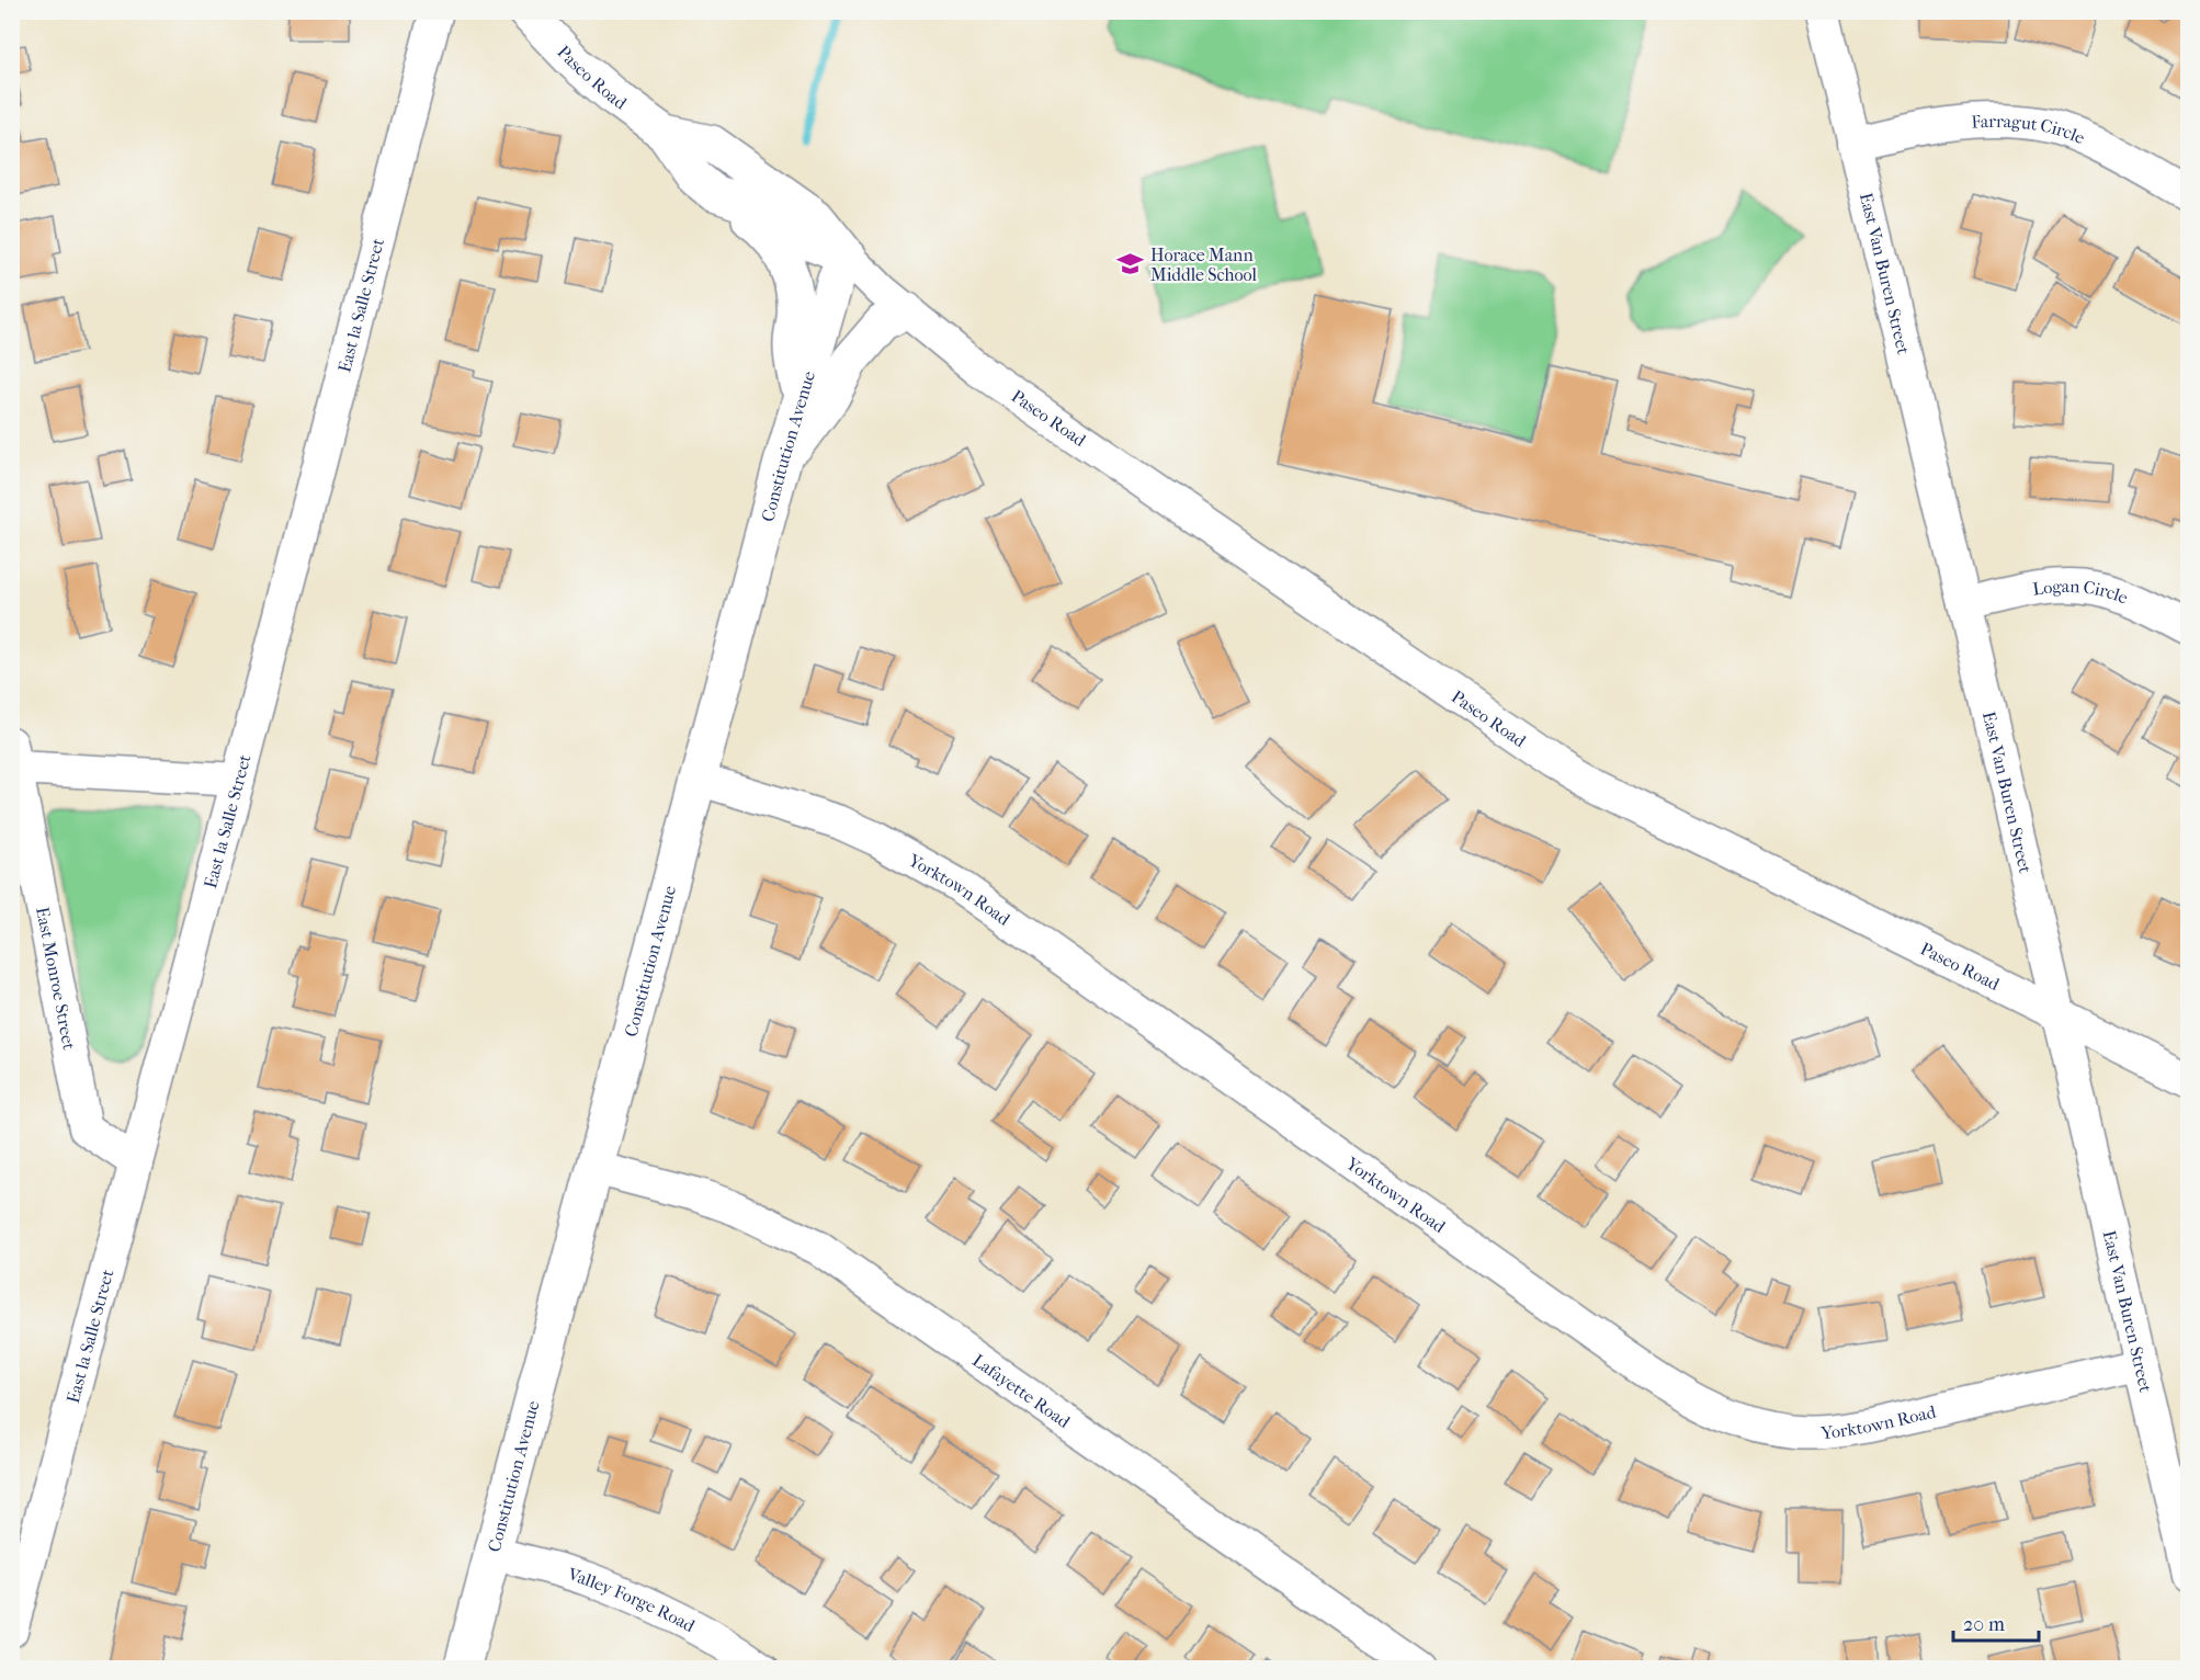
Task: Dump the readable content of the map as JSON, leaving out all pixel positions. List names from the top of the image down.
{
  "streets": {
    "main road": ["Paseo Road", "Constitution Avenue"],
    "street": [
      "Farragut Circle",
      "East Van Buren Street",
      "East la Salle Street",
      "Logan Circle",
      "Yorktown Road",
      "East Monroe Street",
      "Lafayette Road",
      "Valley Forge Road"
    ]
  },
  "crossings": [
    ["Paseo Road", "East Van Buren Street"],
    ["Paseo Road", "Constitution Avenue"],
    ["Farragut Circle", "East Van Buren Street"],
    ["East Van Buren Street", "Logan Circle"],
    ["East Van Buren Street", "Yorktown Road"],
    ["East la Salle Street", "East Monroe Street"],
    ["Constitution Avenue", "Yorktown Road"],
    ["Constitution Avenue", "Lafayette Road"],
    ["Constitution Avenue", "Valley Forge Road"]
  ],
  "places": {
    "school or university": ["Horace Mann Middle School"]
  },
  "scale_bar": "20 m"
}
